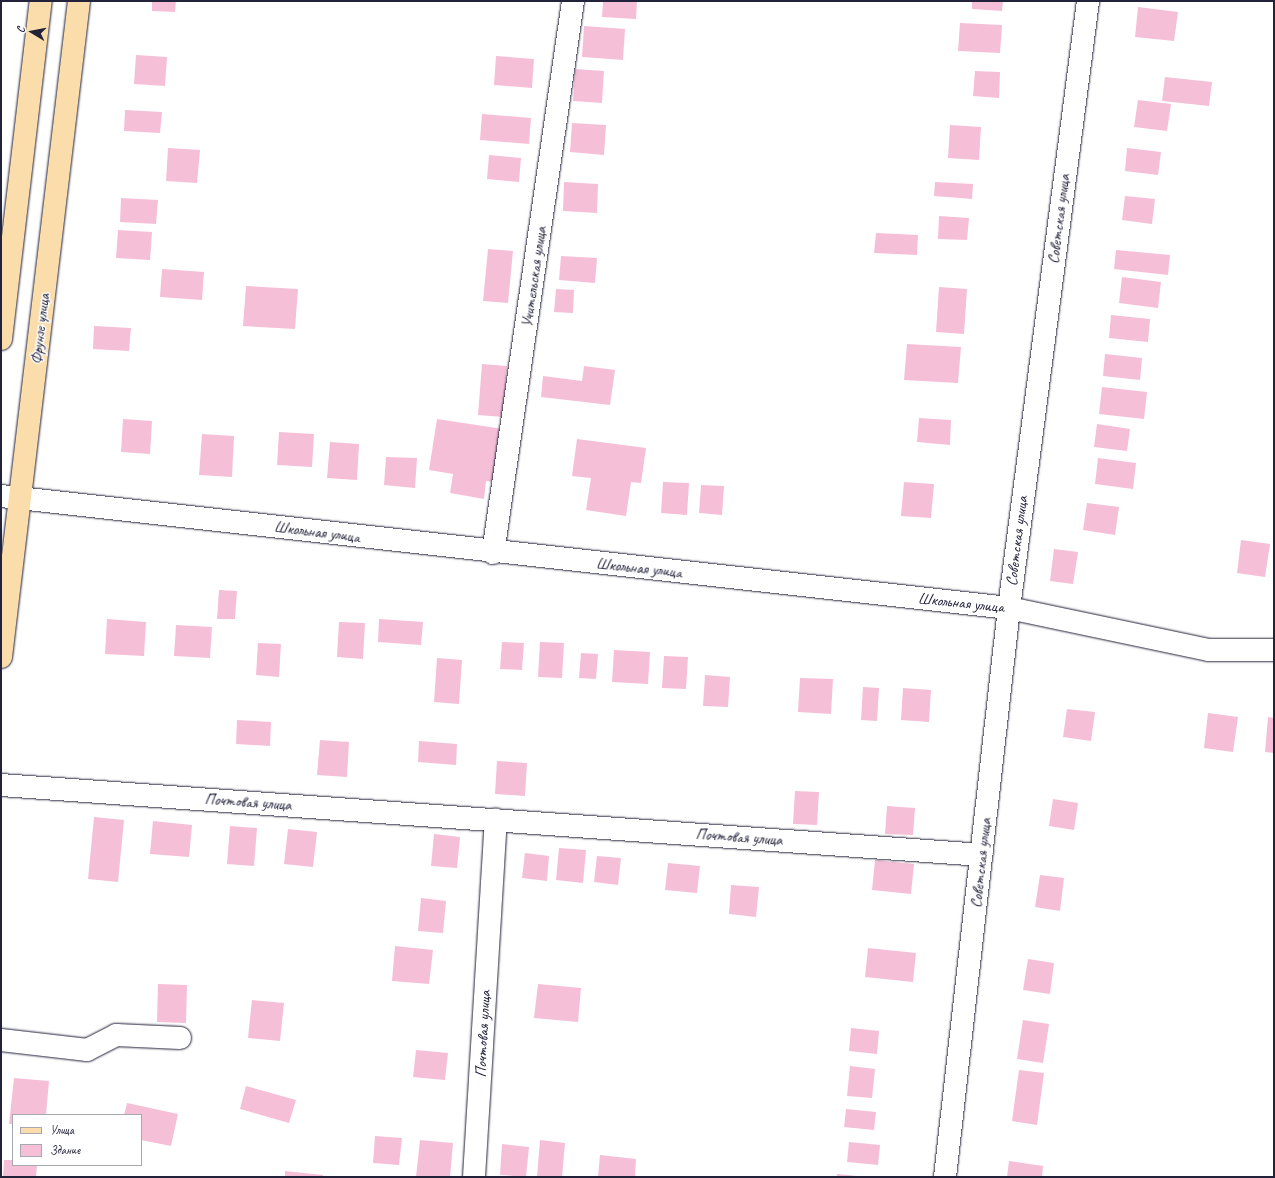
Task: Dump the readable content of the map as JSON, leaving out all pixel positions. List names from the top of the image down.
{
  "streets": {
    "main road": ["Фрунзе улица"],
    "street": [
      "Советская улица",
      "Учительская улица",
      "Школьная улица",
      "Почтовая улица"
    ]
  },
  "crossings": [
    ["Советская улица", "Школьная улица"],
    ["Советская улица", "Почтовая улица"],
    ["Учительская улица", "Школьная улица"],
    ["Фрунзе улица", "Школьная улица"]
  ],
  "legend": ["Улица", "Здание"],
  "north": "left"
}
